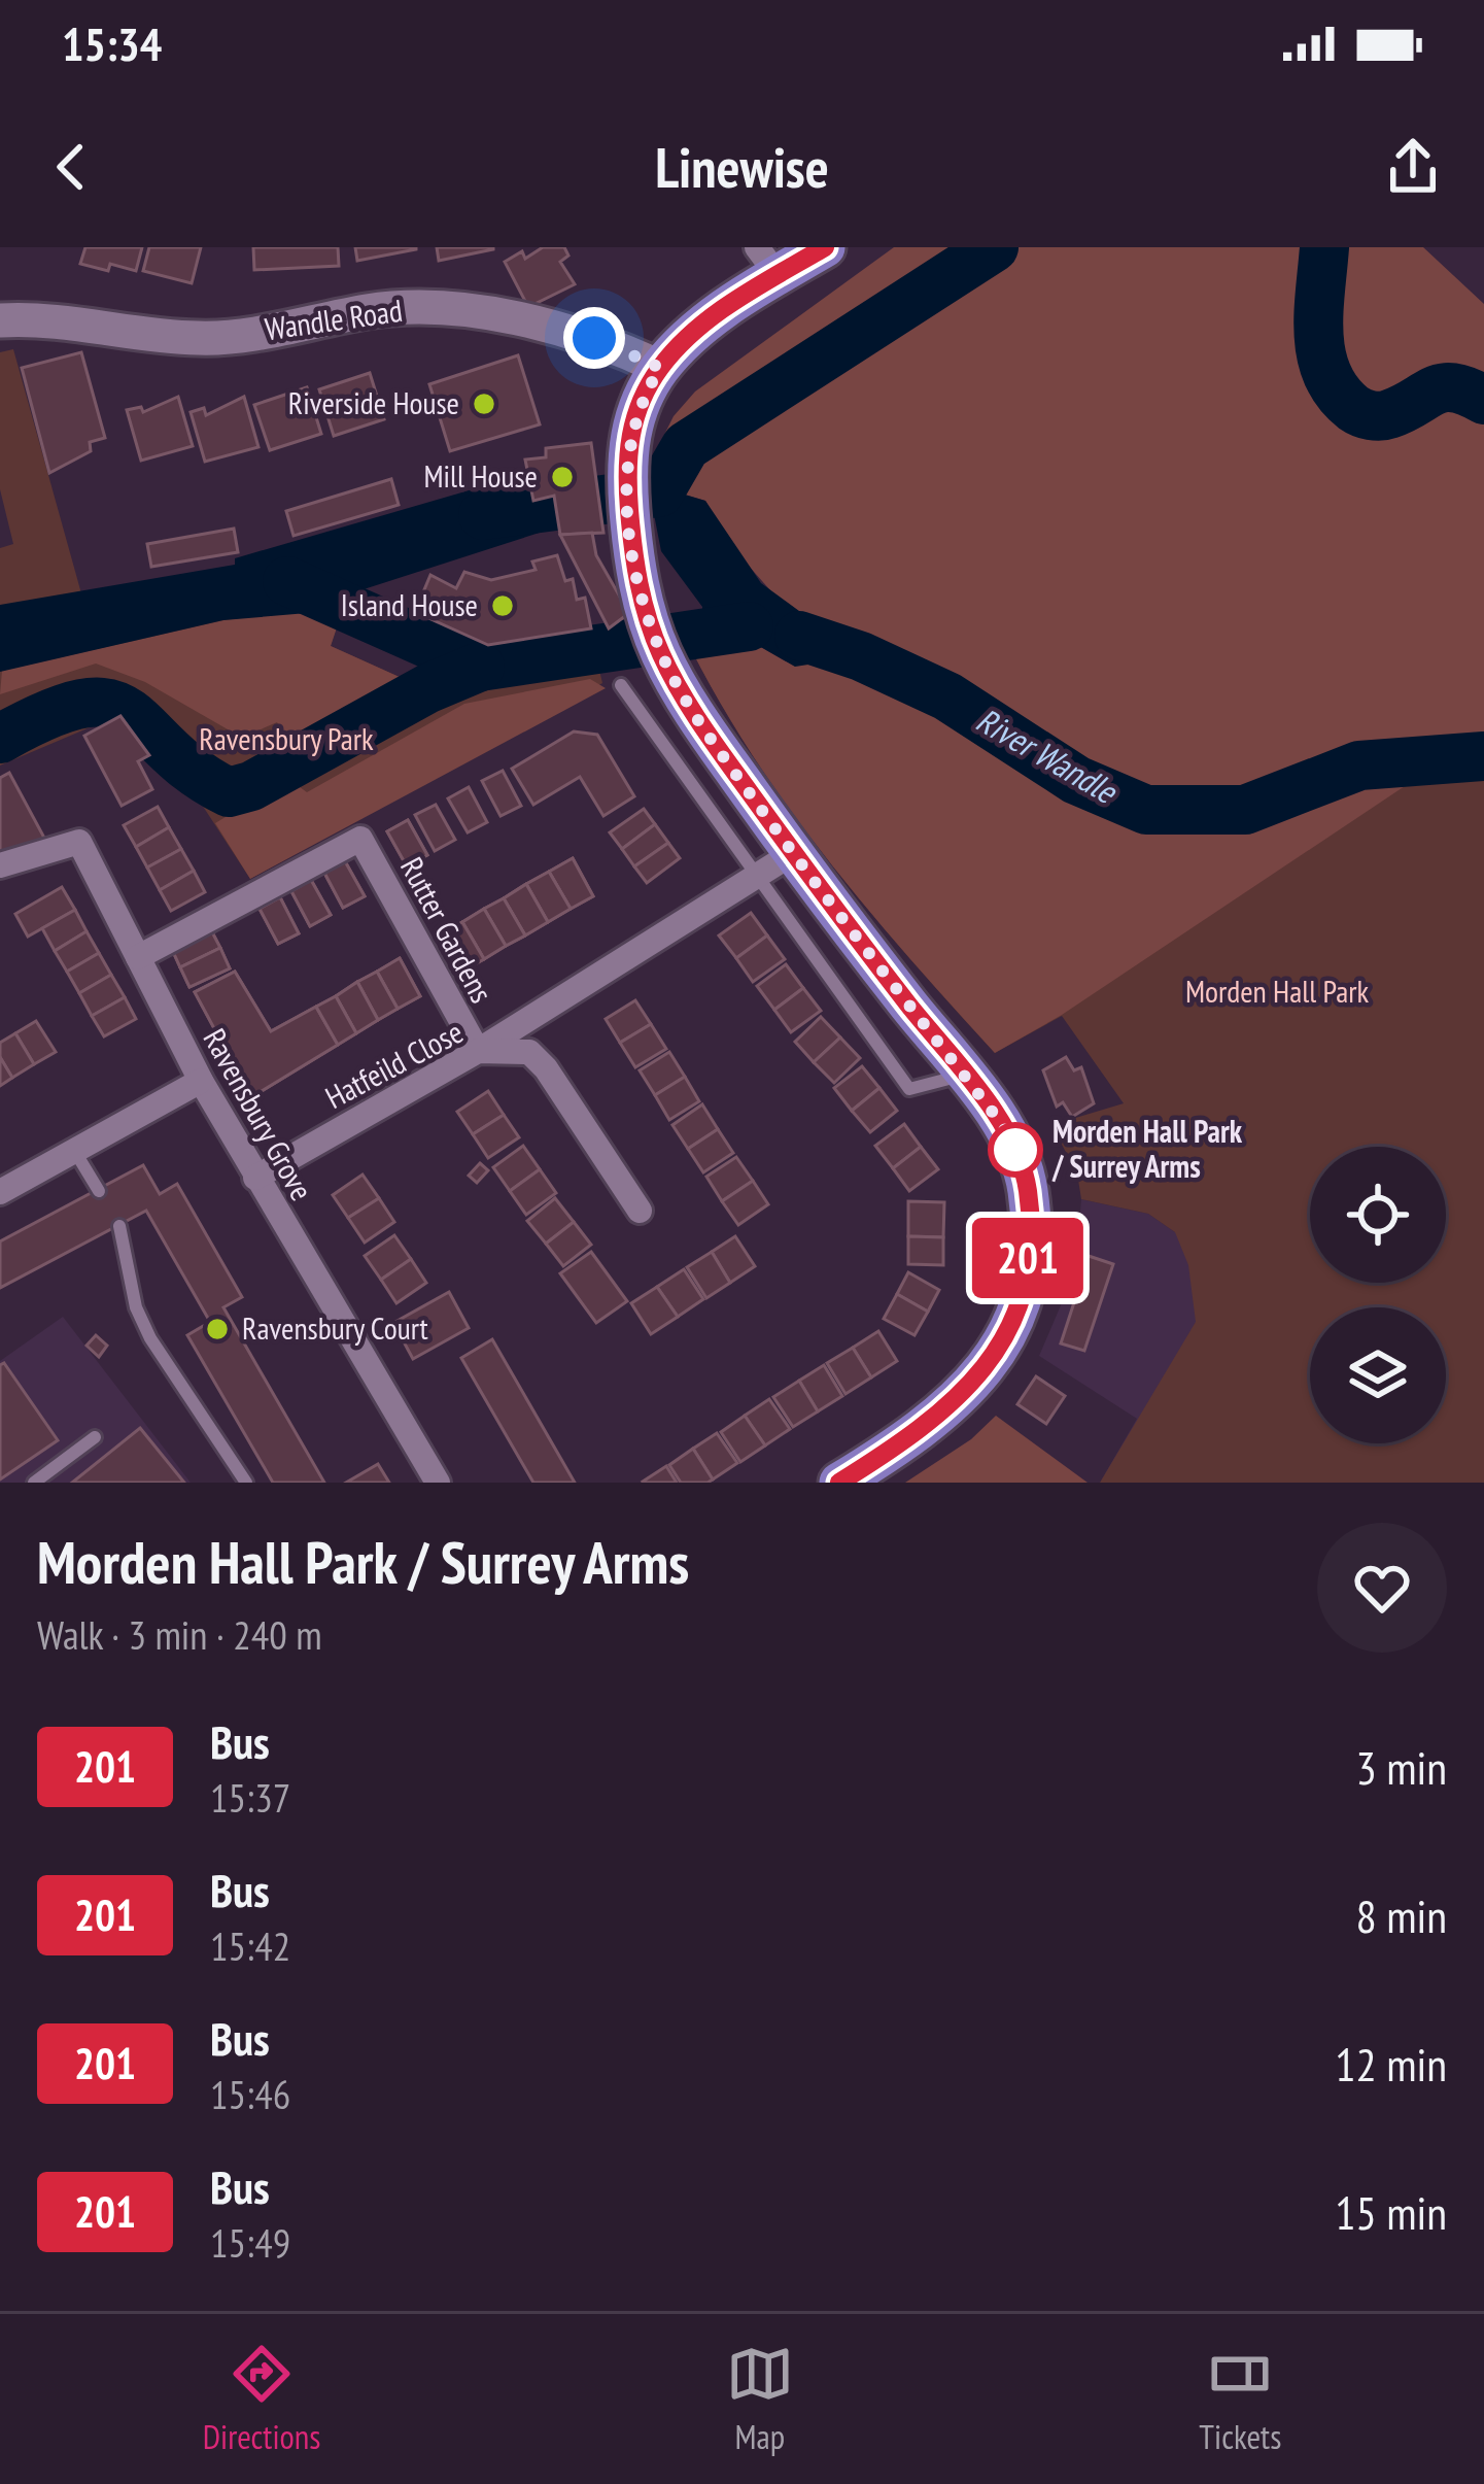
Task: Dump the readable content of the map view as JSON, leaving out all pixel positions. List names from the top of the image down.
{
  "streets": {
    "street": [
      "Wandle Road",
      "Rutter Gardens",
      "Hatfeild Close",
      "Ravensbury Grove"
    ]
  },
  "crossings": [
    ["Rutter Gardens", "Hatfeild Close"],
    ["Rutter Gardens", "Ravensbury Grove"],
    ["Hatfeild Close", "Ravensbury Grove"]
  ],
  "water": ["River Wandle"],
  "parks": ["Ravensbury Park", "Morden Hall Park"],
  "places": [
    "Riverside House",
    "Mill House",
    "Island House",
    "Morden Hall Park / Surrey Arms",
    "Ravensbury Court"
  ],
  "lines": ["bus line 201"],
  "page": {
    "status": "15:34",
    "header": "Linewise",
    "on_map": "201",
    "heading": ["Morden Hall Park / Surrey Arms", "Walk · 3 min · 240 m"],
    "list": [
      {
        "mark": "201",
        "name": "Bus",
        "note": "15:37",
        "value": "3 min"
      },
      {
        "mark": "201",
        "name": "Bus",
        "note": "15:42",
        "value": "8 min"
      },
      {
        "mark": "201",
        "name": "Bus",
        "note": "15:46",
        "value": "12 min"
      },
      {
        "mark": "201",
        "name": "Bus",
        "note": "15:49",
        "value": "15 min"
      }
    ],
    "tabs": ["Directions", "Map", "Tickets"]
  }
}
